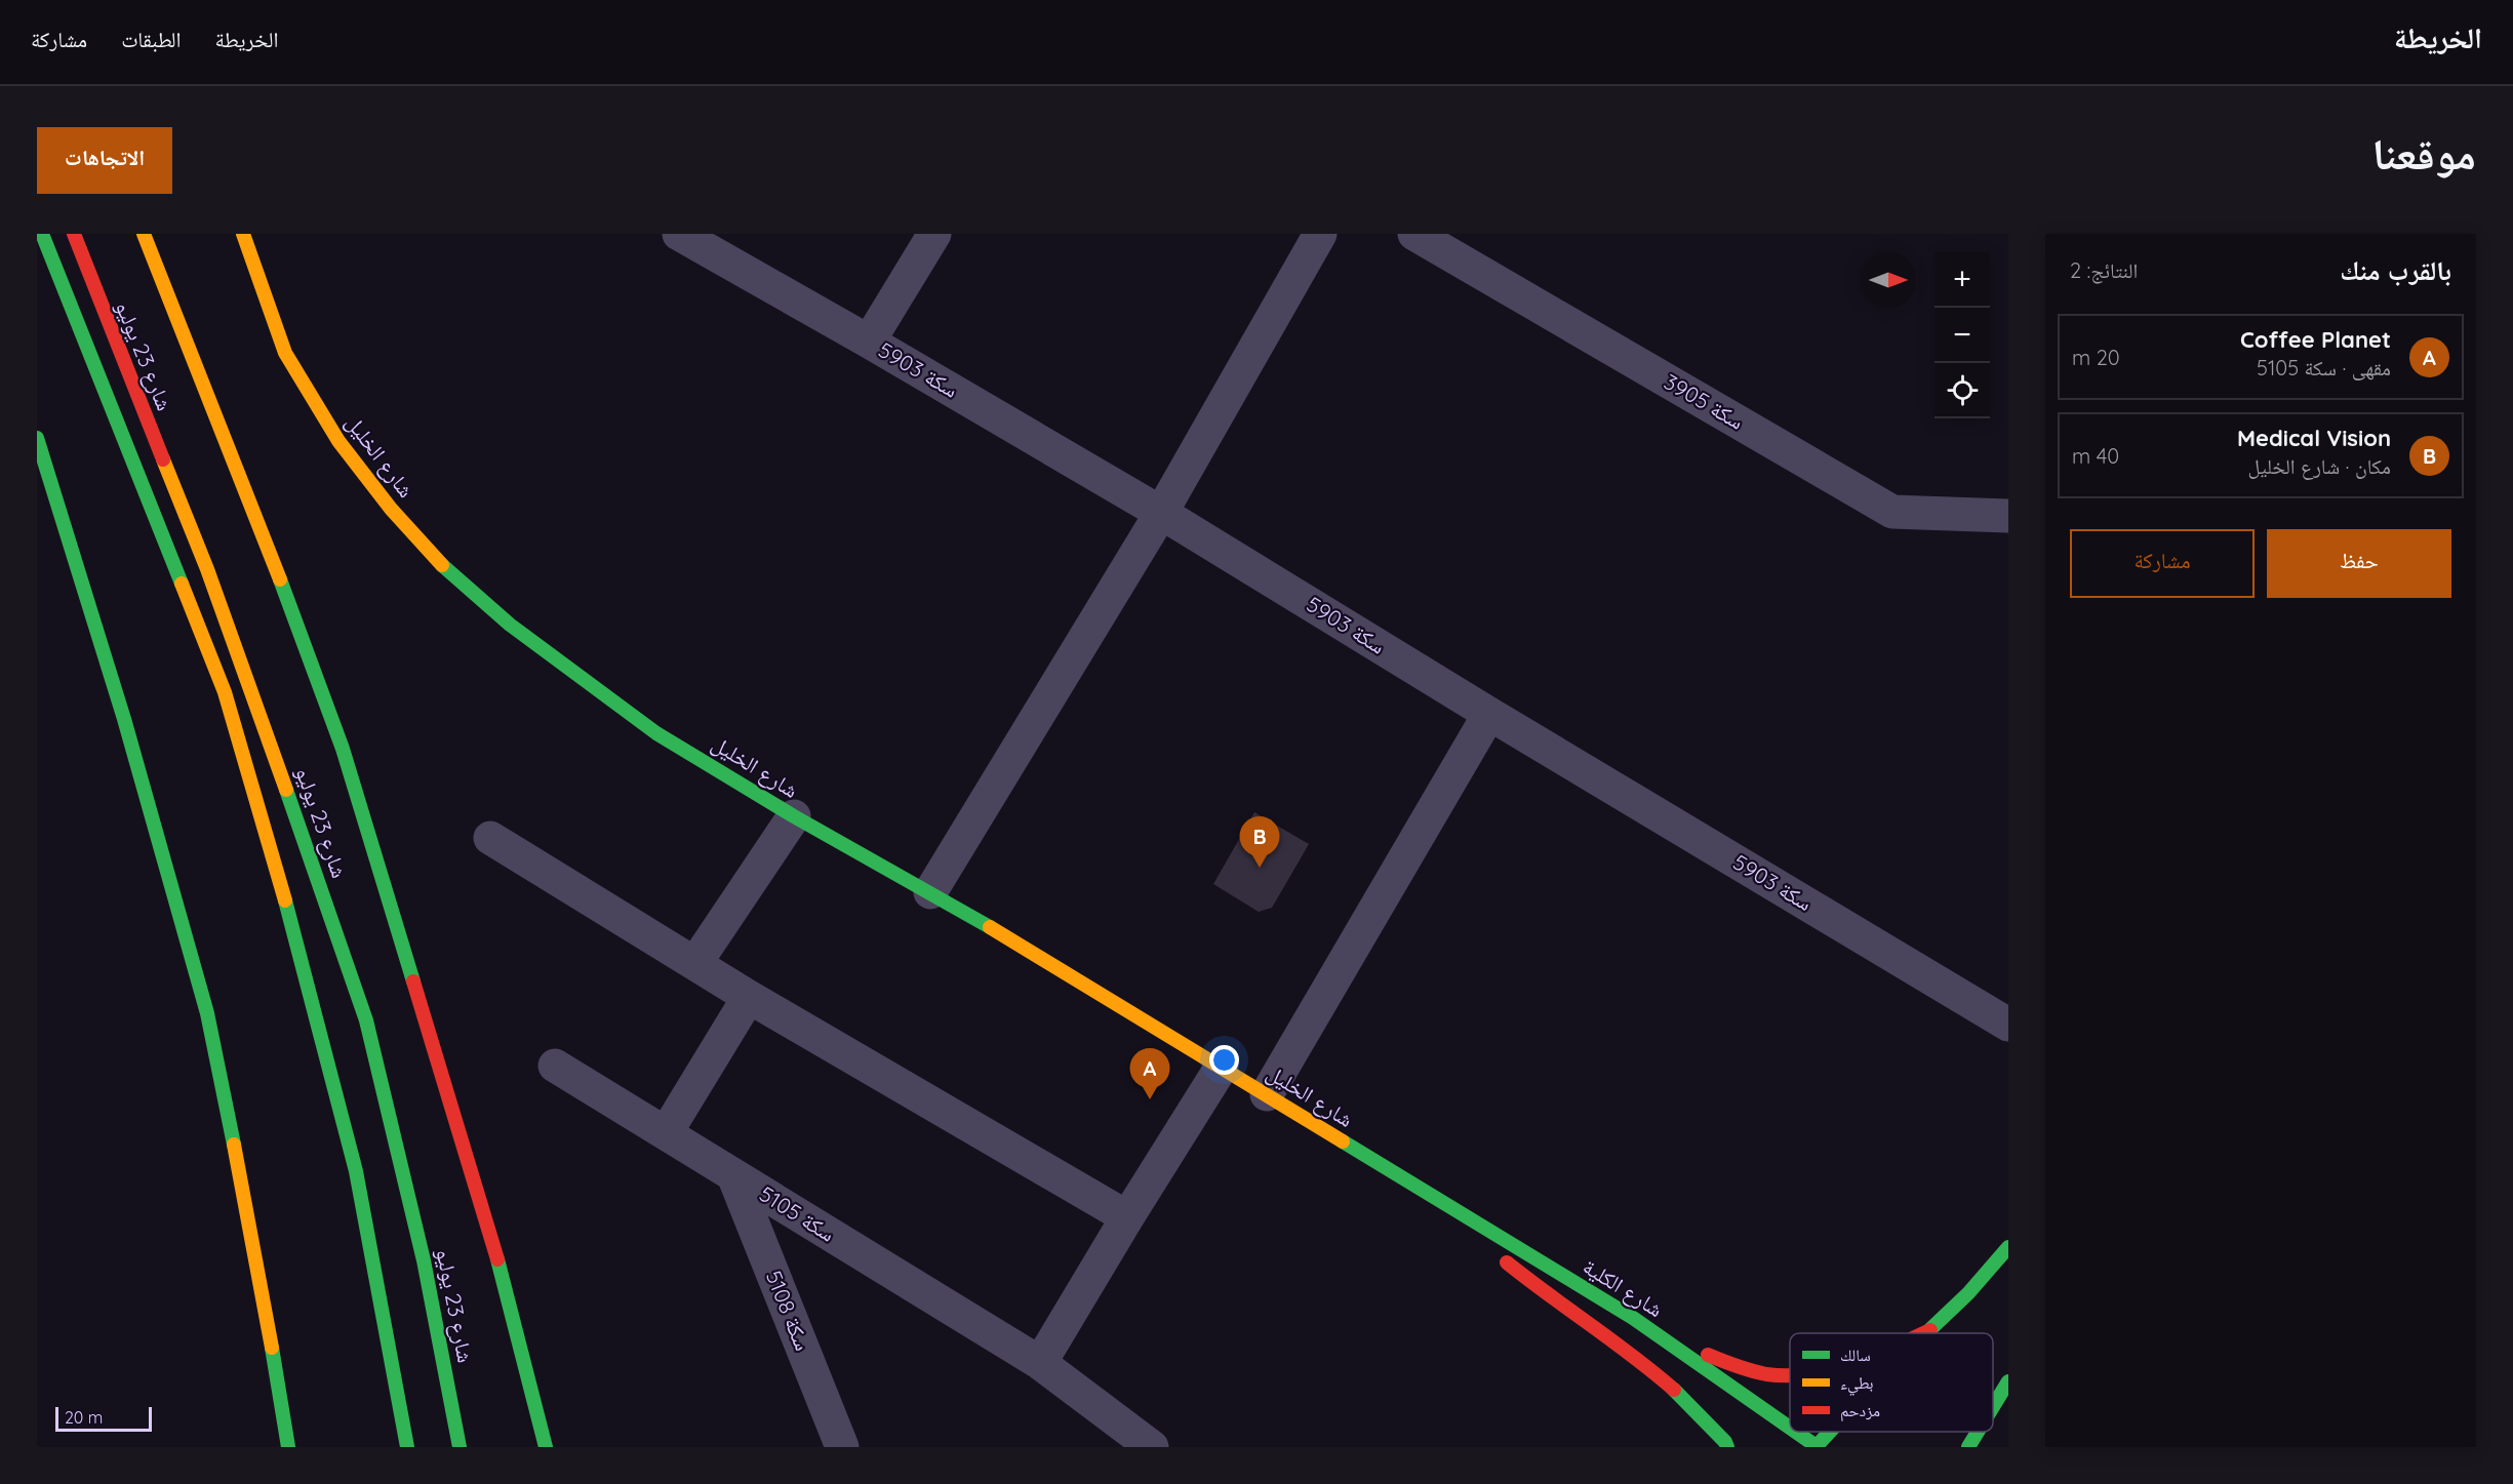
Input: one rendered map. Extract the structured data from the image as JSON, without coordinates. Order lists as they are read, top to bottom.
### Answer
{
  "streets": {
    "main road": ["شارع 23 يوليو", "شارع الخليل", "شارع الكلية"],
    "street": [
      "سكة 5903",
      "سكة 3905",
      "سكة 5105",
      "سكة 5108"
    ]
  },
  "crossings": [
    ["شارع الخليل", "شارع الكلية"],
    ["سكة 5105", "سكة 5108"]
  ],
  "legend": ["سالك", "بطيء", "مزدحم"],
  "scale_bar": "20 m",
  "north": "right",
  "page": {
    "header": "الخريطة",
    "nav": ["الخريطة", "الطبقات", "مشاركة"],
    "title": "موقعنا",
    "buttons": [
      "الاتجاهات",
      ["حفظ", "مشاركة"]
    ],
    "heading": ["بالقرب منك", "النتائج: 2"],
    "map_buttons": ["+", "−"],
    "list": [
      {
        "mark": "A",
        "name": "Coffee Planet",
        "note": "مقهى · سكة 5105",
        "value": "20 m"
      },
      {
        "mark": "B",
        "name": "Medical Vision",
        "note": "مكان · شارع الخليل",
        "value": "40 m"
      }
    ],
    "pins": ["B", "A"],
    "scale": "20 m"
  }
}
